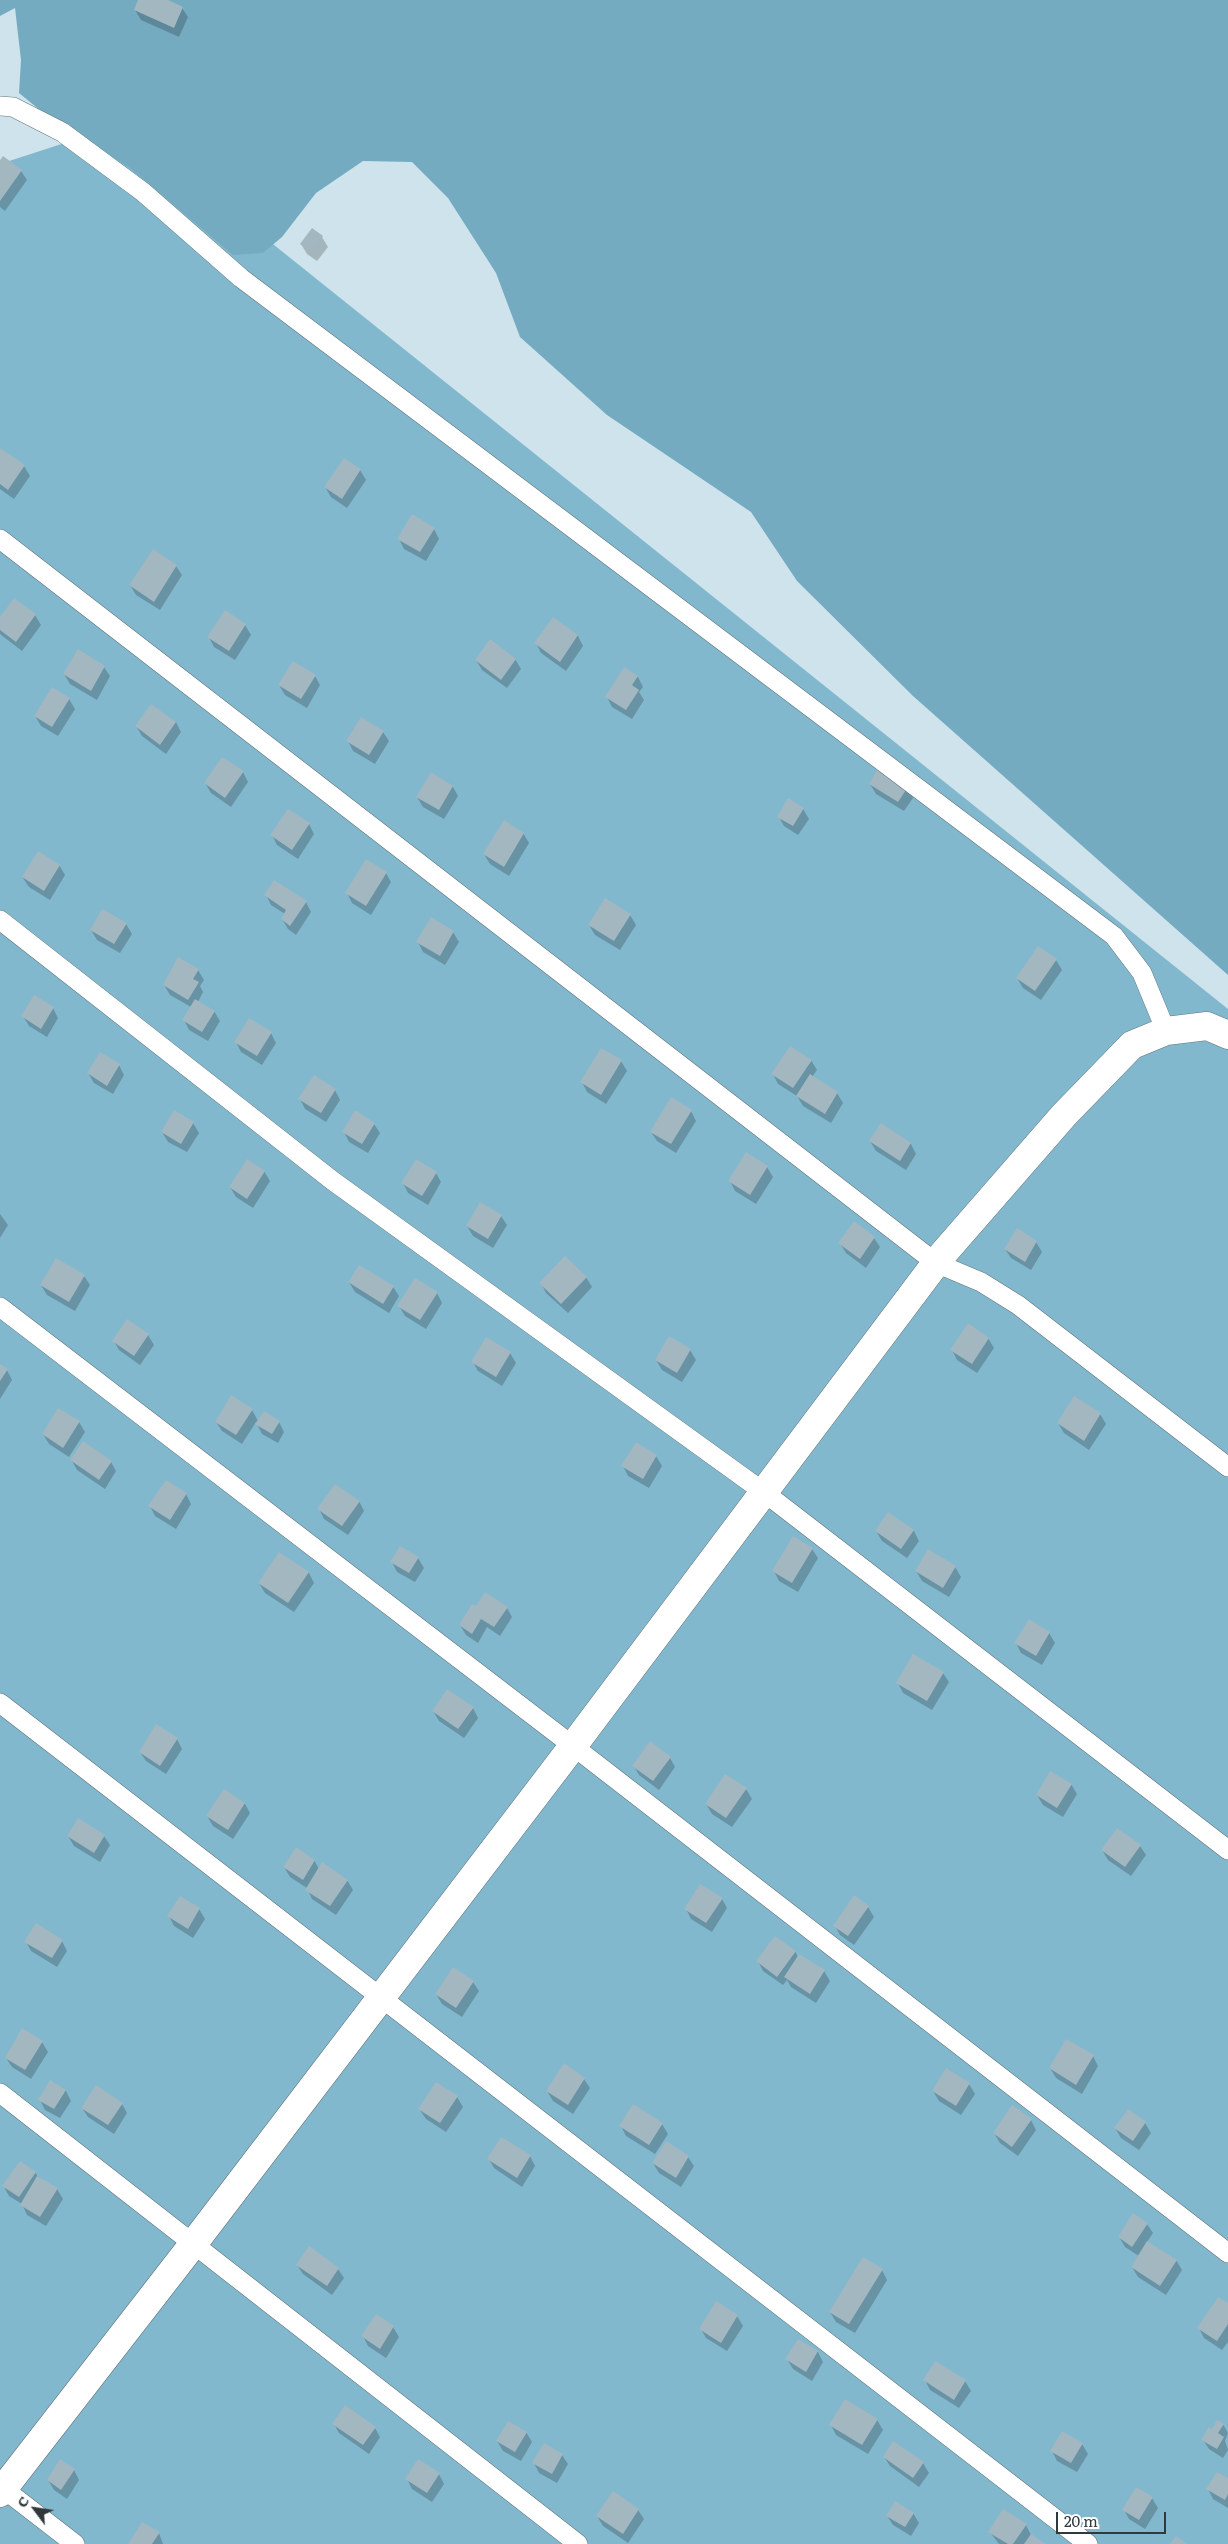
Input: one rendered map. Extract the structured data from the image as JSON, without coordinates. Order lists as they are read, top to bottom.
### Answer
{
  "scale_bar": "20 m",
  "north": "top left"
}
